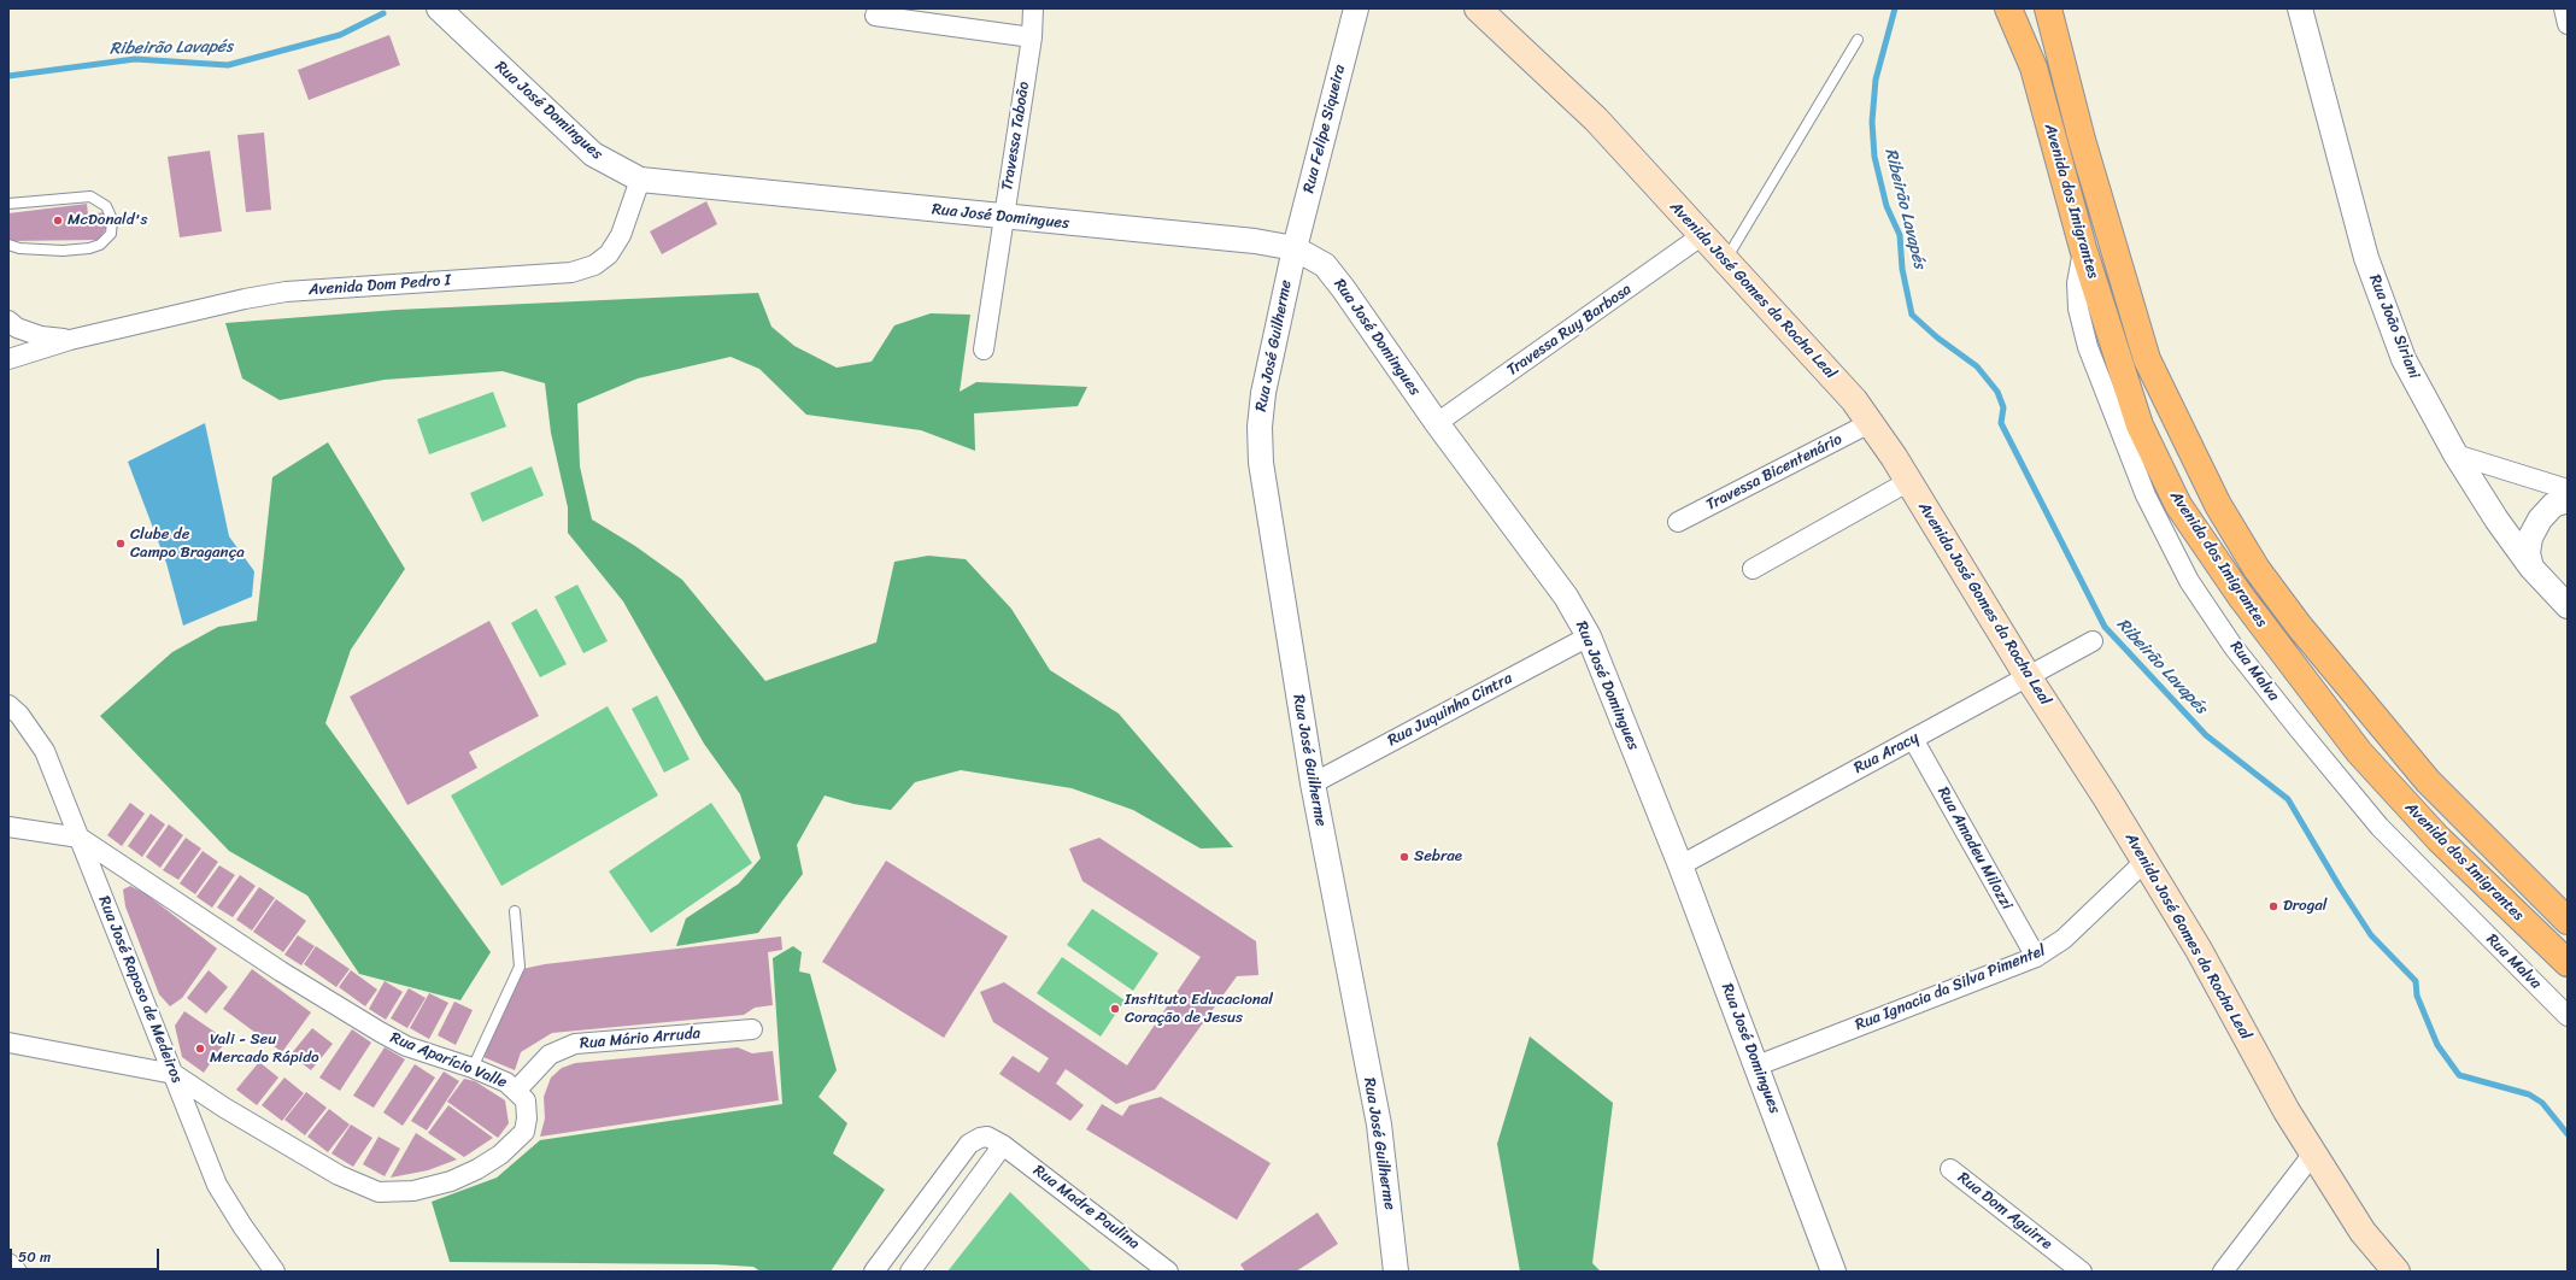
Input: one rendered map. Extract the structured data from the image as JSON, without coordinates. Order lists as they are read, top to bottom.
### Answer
{
  "streets": {
    "main road": ["Avenida dos Imigrantes", "Avenida José Gomes da Rocha Leal"],
    "street": [
      "Rua José Domingues",
      "Rua Felipe Siqueira",
      "Travessa Taboão",
      "Avenida Dom Pedro I",
      "Rua João Siriani",
      "Travessa Ruy Barbosa",
      "Rua José Guilherme",
      "Travessa Bicentenário",
      "Rua Malva",
      "Rua Juquinha Cintra",
      "Rua Aracy",
      "Rua Amadeu Milozzi",
      "Rua Ignacia da Silva Pimentel",
      "Rua José Raposo de Medeiros",
      "Rua Mário Arruda",
      "Rua Aparício Valle",
      "Rua Madre Paulina",
      "Rua Dom Aguirre"
    ]
  },
  "crossings": [
    ["Rua José Domingues", "Rua Felipe Siqueira"],
    ["Rua José Domingues", "Travessa Taboão"],
    ["Rua José Domingues", "Avenida Dom Pedro I"],
    ["Rua José Domingues", "Travessa Ruy Barbosa"],
    ["Rua José Domingues", "Rua José Guilherme"],
    ["Rua José Domingues", "Rua Juquinha Cintra"],
    ["Rua José Domingues", "Rua Aracy"],
    ["Rua José Domingues", "Rua Ignacia da Silva Pimentel"],
    ["Rua Felipe Siqueira", "Rua José Guilherme"],
    ["Avenida dos Imigrantes", "Rua Malva"],
    ["Avenida José Gomes da Rocha Leal", "Travessa Ruy Barbosa"],
    ["Avenida José Gomes da Rocha Leal", "Travessa Bicentenário"],
    ["Avenida José Gomes da Rocha Leal", "Rua Aracy"],
    ["Avenida José Gomes da Rocha Leal", "Rua Ignacia da Silva Pimentel"],
    ["Rua José Guilherme", "Rua Juquinha Cintra"],
    ["Rua Aracy", "Rua Amadeu Milozzi"],
    ["Rua Amadeu Milozzi", "Rua Ignacia da Silva Pimentel"],
    ["Rua José Raposo de Medeiros", "Rua Aparício Valle"],
    ["Rua Mário Arruda", "Rua Aparício Valle"]
  ],
  "water": ["Ribeirão Lavapés"],
  "places": [
    "McDonald's",
    "Clube de Campo Bragança",
    "Sebrae",
    "Drogal",
    "Instituto Educacional Coração de Jesus",
    "Vali - Seu Mercado Rápido"
  ],
  "scale_bar": "50 m"
}
